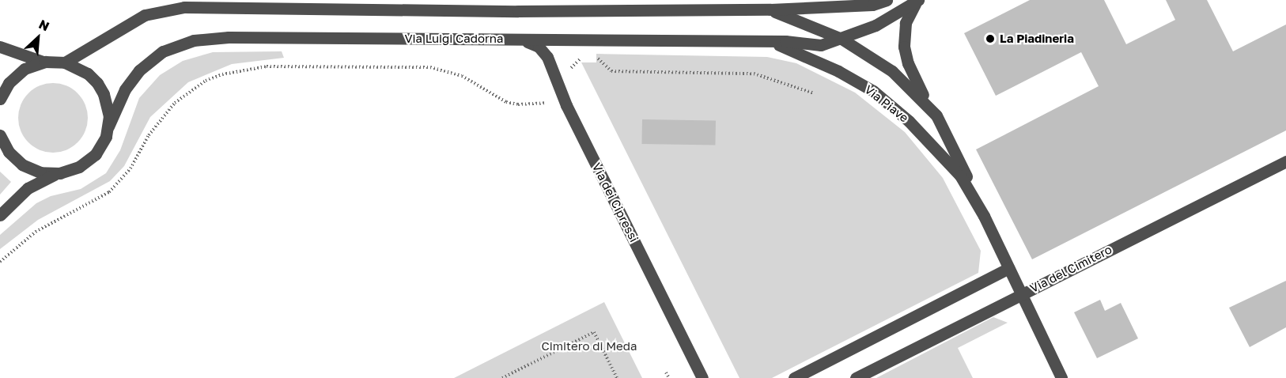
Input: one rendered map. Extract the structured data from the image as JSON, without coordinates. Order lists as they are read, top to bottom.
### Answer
{
  "streets": {
    "street": [
      "Via Luigi Cadorna",
      "Via Piave",
      "Via dei Cipressi",
      "Via del Cimitero"
    ]
  },
  "crossings": [
    ["Via Luigi Cadorna", "Via Piave"],
    ["Via Luigi Cadorna", "Via dei Cipressi"],
    ["Via Piave", "Via del Cimitero"]
  ],
  "parks": ["Cimitero di Meda"],
  "places": ["La Piadineria"],
  "north": "top right"
}
